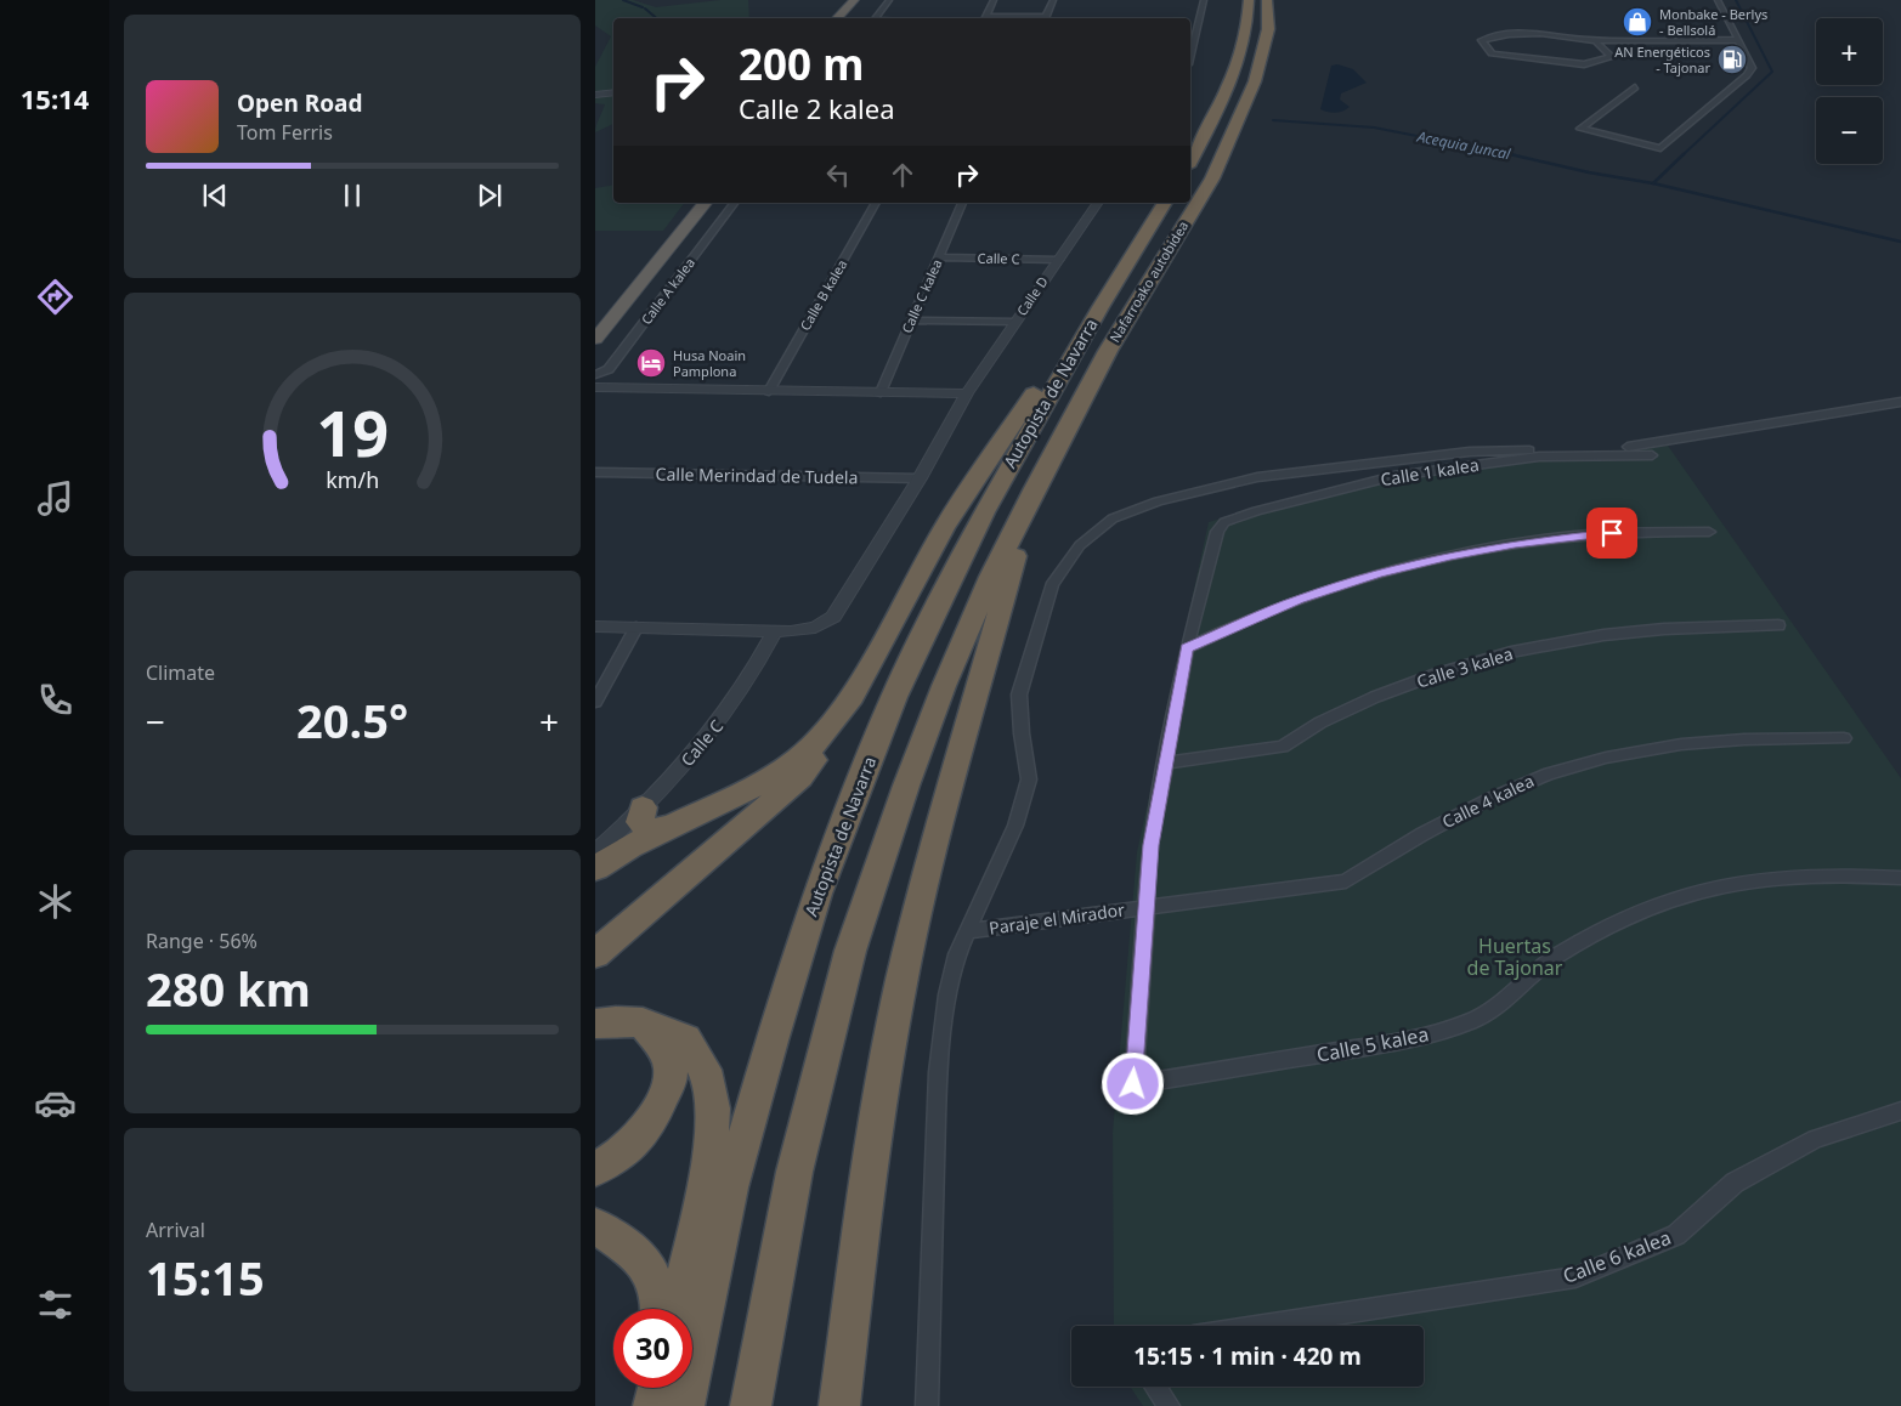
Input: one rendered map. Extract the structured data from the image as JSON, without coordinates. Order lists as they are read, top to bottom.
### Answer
{
  "streets": {
    "highway": ["Nafarroako autobidea", "Autopista de Navarra"],
    "street": [
      "Calle C",
      "Calle A kalea",
      "Calle B kalea",
      "Calle C kalea",
      "Calle D",
      "Calle 1 kalea",
      "Calle Merindad de Tudela",
      "Calle 3 kalea",
      "Calle 4 kalea",
      "Paraje el Mirador",
      "Calle 5 kalea",
      "Calle 6 kalea"
    ]
  },
  "crossings": [
    ["Calle C", "Calle C kalea"],
    ["Calle C", "Calle D"],
    ["Nafarroako autobidea", "Autopista de Navarra"],
    ["Calle D", "Calle Merindad de Tudela"],
    ["Calle 1 kalea", "Paraje el Mirador"],
    ["Calle 3 kalea", "Paraje el Mirador"],
    ["Calle 4 kalea", "Paraje el Mirador"],
    ["Paraje el Mirador", "Calle 5 kalea"]
  ],
  "water": ["Acequia Juncal"],
  "parks": ["Huertas de Tajonar"],
  "places": {
    "shop": ["Monbake - Berlys - Bellsolá"],
    "fuel station": ["AN Energéticos - Tajonar"],
    "hotel": ["Husa Noain Pamplona"]
  },
  "page": {
    "tabs": "15:14",
    "map_buttons": ["+", "−"],
    "turn": ["200 m", "Calle 2 kalea"],
    "song": ["Open Road", "Tom Ferris"],
    "tile": [
      "Climate",
      ["Range · 56%", "280 km"],
      ["Arrival", "15:15"]
    ],
    "heat": ["−", "20.5°", "+"],
    "limit": "30",
    "trip": "15:15 · 1 min · 420 m",
    "gauge": ["19", "km/h"]
  }
}
